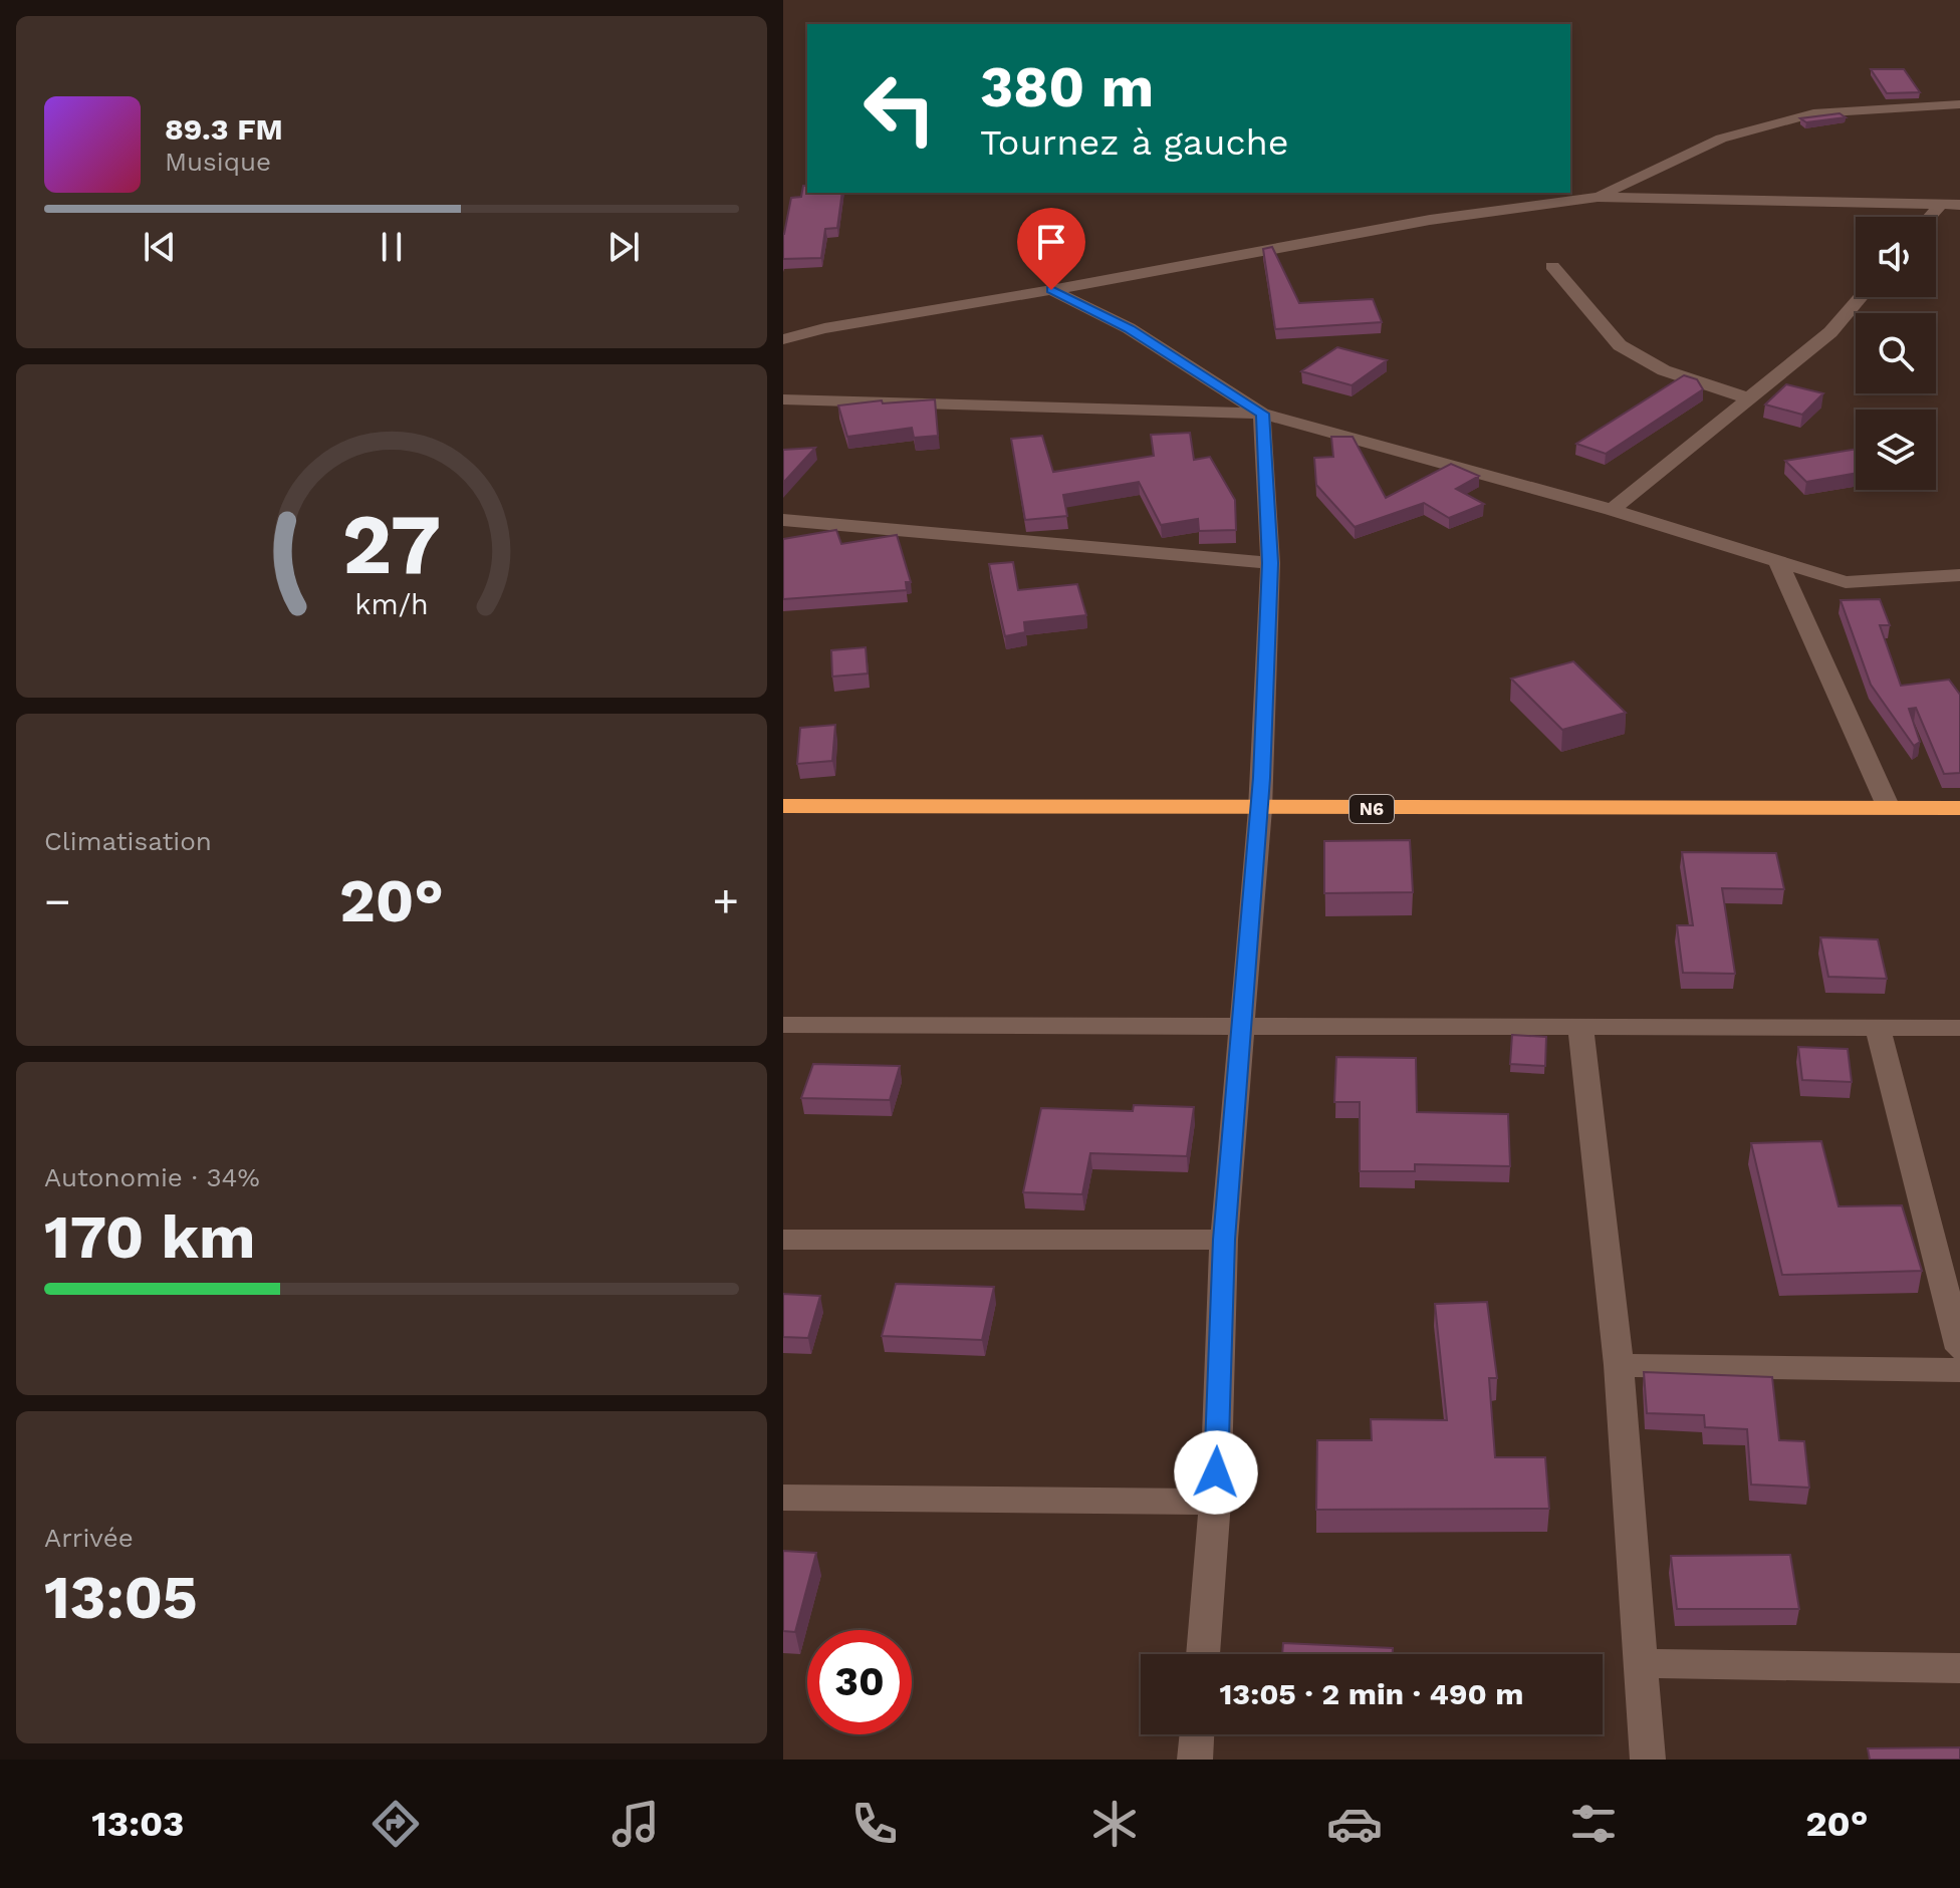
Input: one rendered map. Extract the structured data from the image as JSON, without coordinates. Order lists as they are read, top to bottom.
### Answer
{
  "streets": {
    "highway": ["N6"]
  },
  "page": {
    "turn": ["380 m", "Tournez à gauche"],
    "song": ["89.3 FM", "Musique"],
    "tile": [
      "Climatisation",
      ["Autonomie · 34%", "170 km"],
      ["Arrivée", "13:05"]
    ],
    "heat": ["−", "20°", "+"],
    "limit": "30",
    "trip": "13:05 · 2 min · 490 m",
    "tabs": ["13:03", "20°"],
    "gauge": ["27", "km/h"]
  }
}
